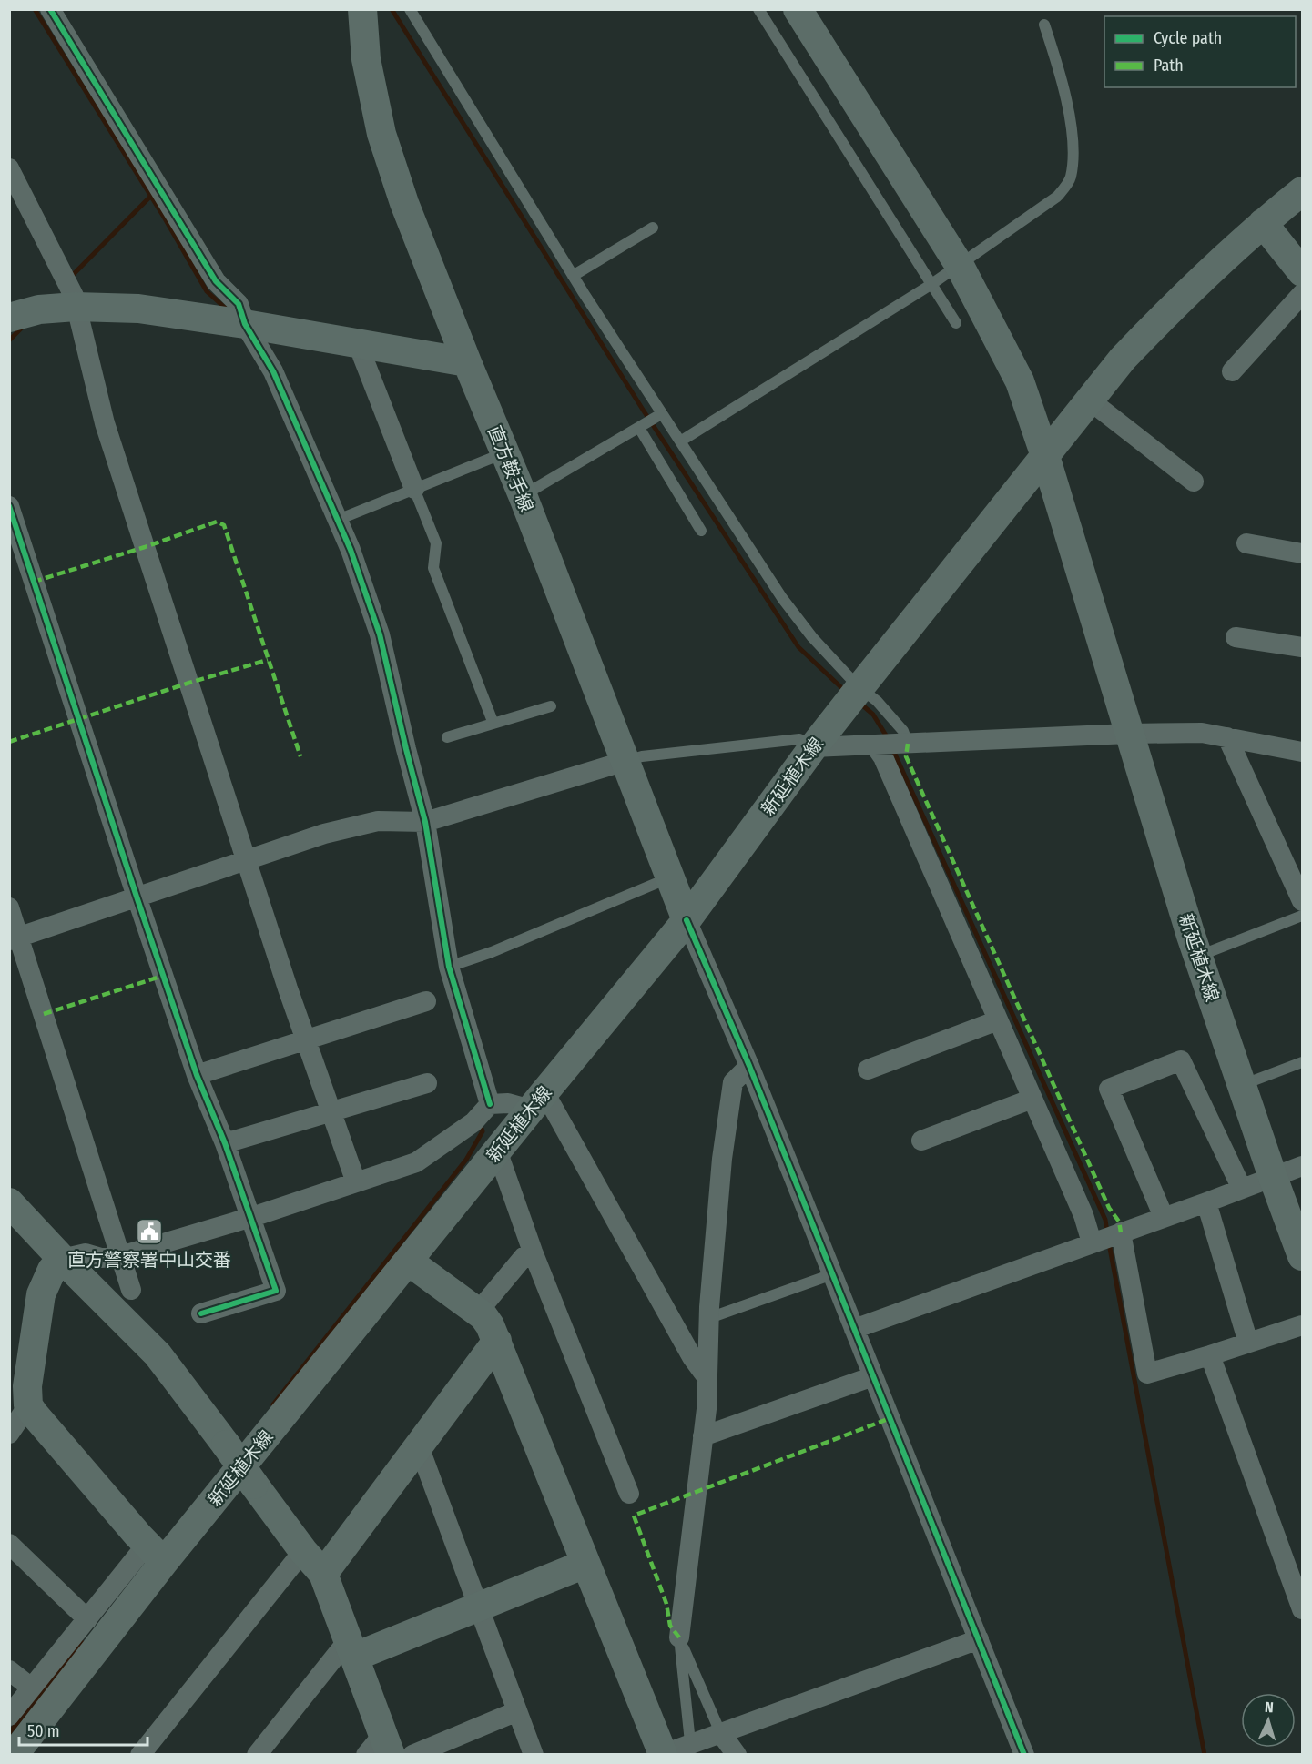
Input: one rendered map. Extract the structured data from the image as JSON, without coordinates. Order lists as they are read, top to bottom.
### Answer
{
  "streets": {
    "street": ["直方鞍手線", "新延植木線"]
  },
  "crossings": [
    ["直方鞍手線", "新延植木線"]
  ],
  "places": {
    "public building": ["直方警察署中山交番"]
  },
  "legend": ["Cycle path", "Path"],
  "scale_bar": "50 m",
  "north": "top"
}
